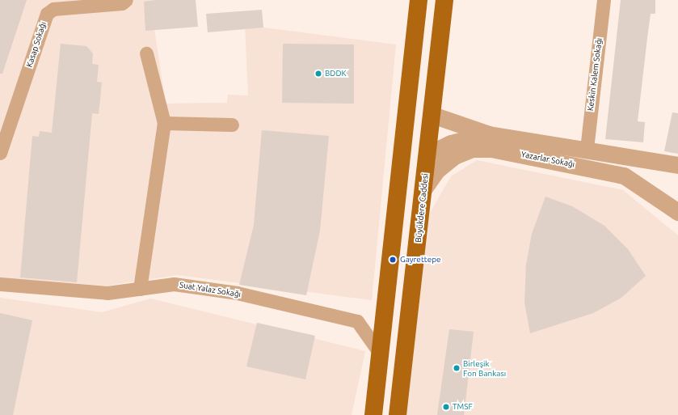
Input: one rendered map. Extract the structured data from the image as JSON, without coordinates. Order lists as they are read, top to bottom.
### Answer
{
  "streets": {
    "main road": ["Büyükdere Caddesi"],
    "street": [
      "Kasap Sokağı",
      "Keskin Kalem Sokağı",
      "Yazarlar Sokağı",
      "Suat Yalaz Sokağı"
    ]
  },
  "crossings": [
    ["Keskin Kalem Sokağı", "Yazarlar Sokağı"],
    ["Yazarlar Sokağı", "Büyükdere Caddesi"]
  ],
  "places": [
    "BDDK",
    "Gayrettepe",
    "Birleşik Fon Bankası",
    "TMSF"
  ]
}
